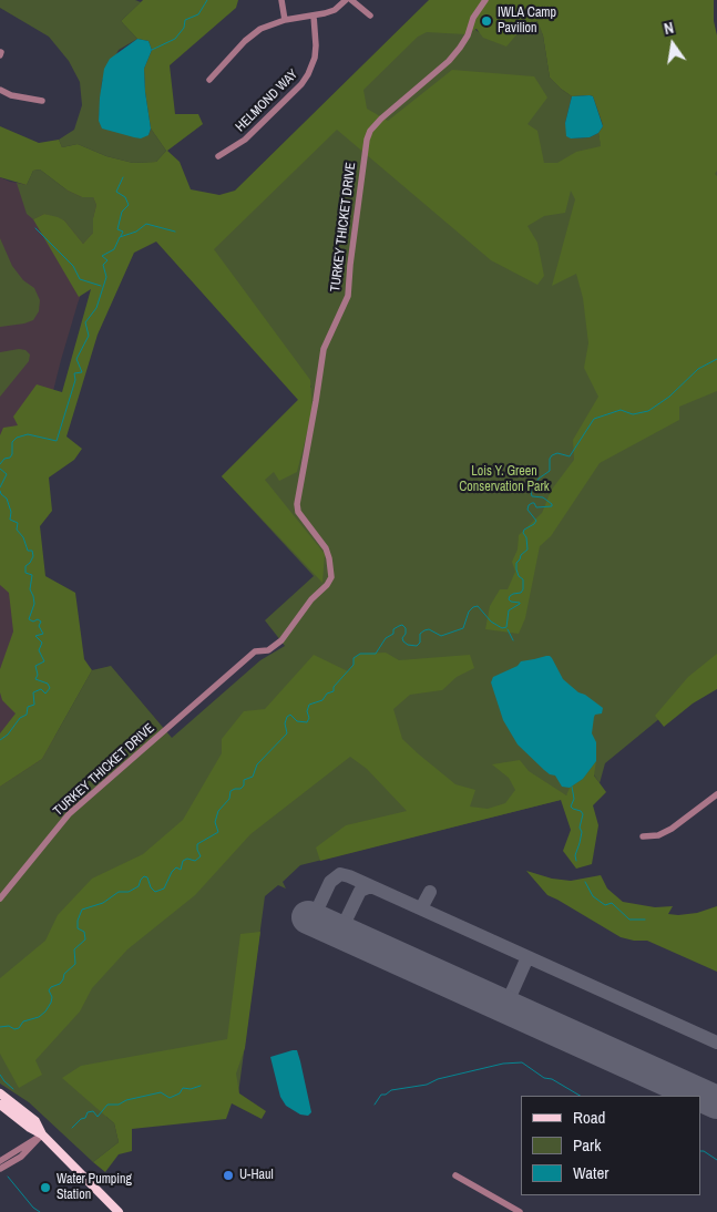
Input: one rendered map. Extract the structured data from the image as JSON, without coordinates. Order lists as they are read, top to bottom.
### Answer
{
  "streets": {
    "street": ["HELMOND WAY", "TURKEY THICKET DRIVE"]
  },
  "parks": ["Lois Y. Green Conservation Park"],
  "places": ["IWLA Camp Pavilion", "U-Haul", "Water Pumping Station"],
  "legend": ["Road", "Park", "Water"],
  "north": "top"
}
